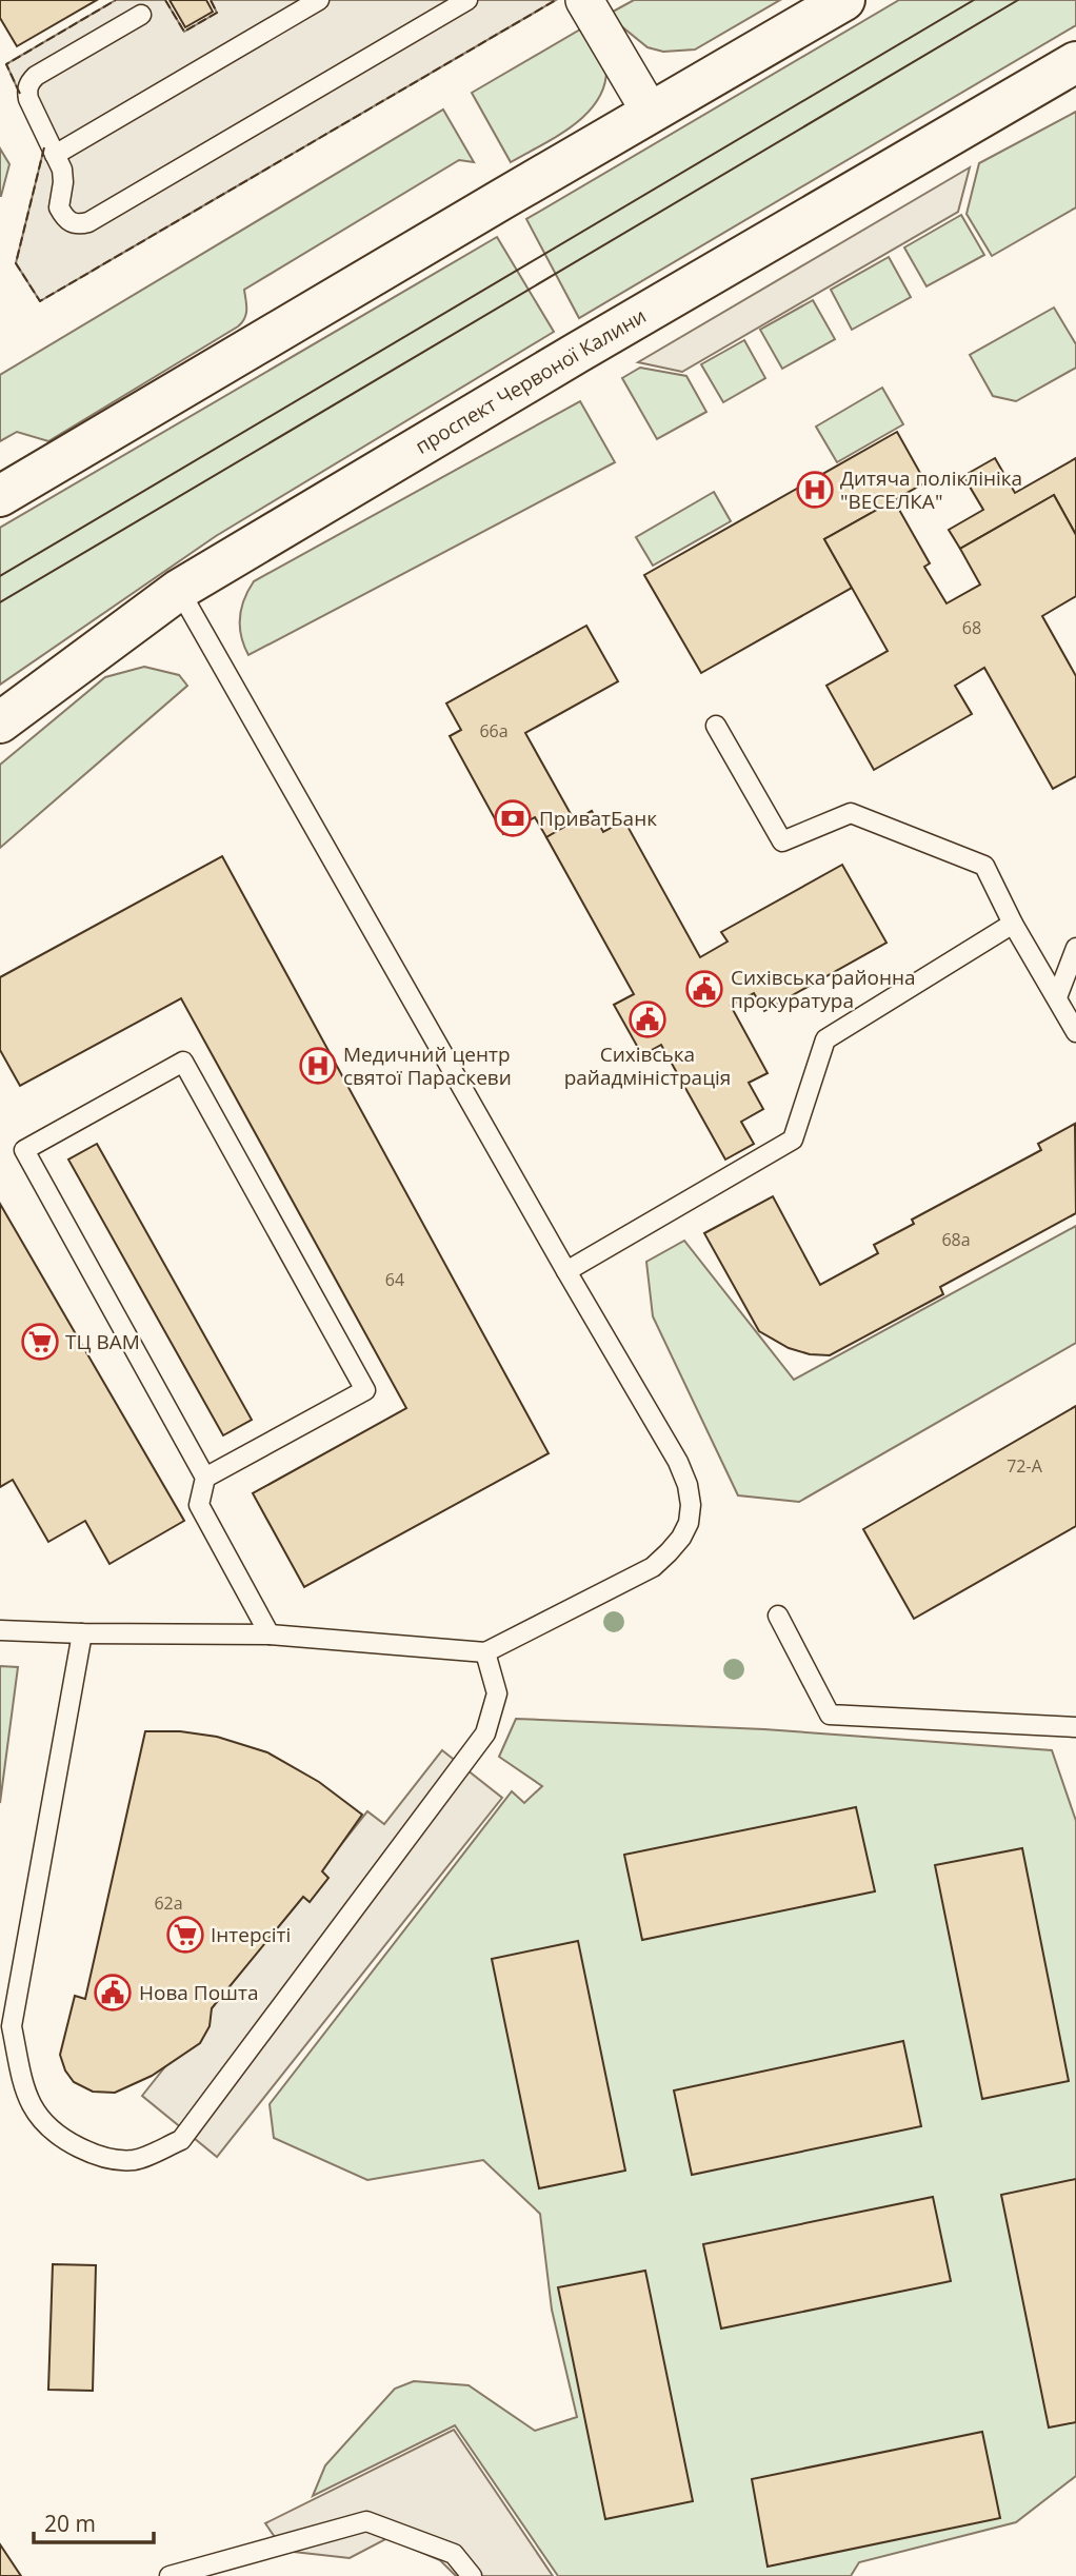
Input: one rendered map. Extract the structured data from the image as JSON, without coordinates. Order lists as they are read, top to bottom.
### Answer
{
  "streets": {
    "main road": ["проспект Червоної Калини"]
  },
  "places": {
    "hospital": ["Дитяча поліклініка \"ВЕСЕЛКА\"", "Медичний центр святої Параскеви"],
    "bank": ["ПриватБанк"],
    "public building": ["Сихівська районна прокуратура", "Сихівська райадміністрація", "Нова Пошта"],
    "supermarket": ["ТЦ ВАМ", "Інтерсіті"]
  },
  "house_numbers": [
    "68",
    "66а",
    "68а",
    "64",
    "72-А",
    "62а"
  ],
  "scale_bar": "20 m"
}
